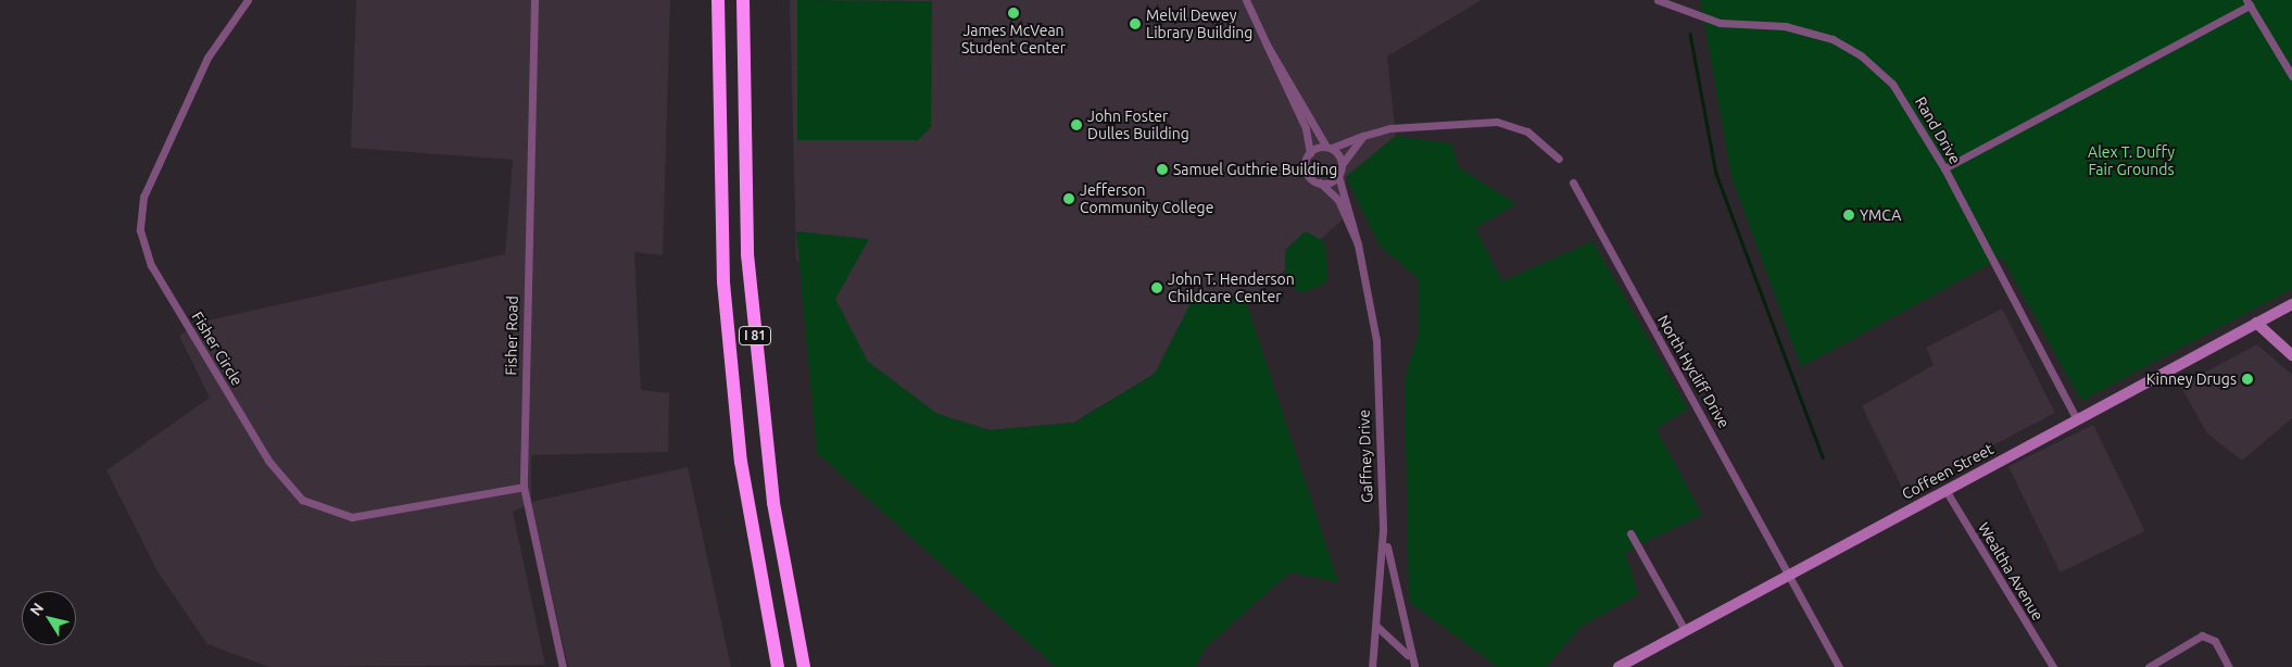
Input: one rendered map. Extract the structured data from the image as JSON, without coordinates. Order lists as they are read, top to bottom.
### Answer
{
  "streets": {
    "highway": ["I 81"],
    "main road": ["Coffeen Street"],
    "street": [
      "Rand Drive",
      "Fisher Road",
      "Fisher Circle",
      "North Hycliff Drive",
      "Gaffney Drive",
      "Wealtha Avenue"
    ]
  },
  "crossings": [
    ["Rand Drive", "Coffeen Street"],
    ["Fisher Road", "Fisher Circle"],
    ["North Hycliff Drive", "Coffeen Street"],
    ["Coffeen Street", "Wealtha Avenue"]
  ],
  "parks": ["Alex T. Duffy Fair Grounds"],
  "places": [
    "James McVean Student Center",
    "Melvil Dewey Library Building",
    "John Foster Dulles Building",
    "Samuel Guthrie Building",
    "Jefferson Community College",
    "YMCA",
    "John T. Henderson Childcare Center",
    "Kinney Drugs"
  ],
  "north": "top left"
}
